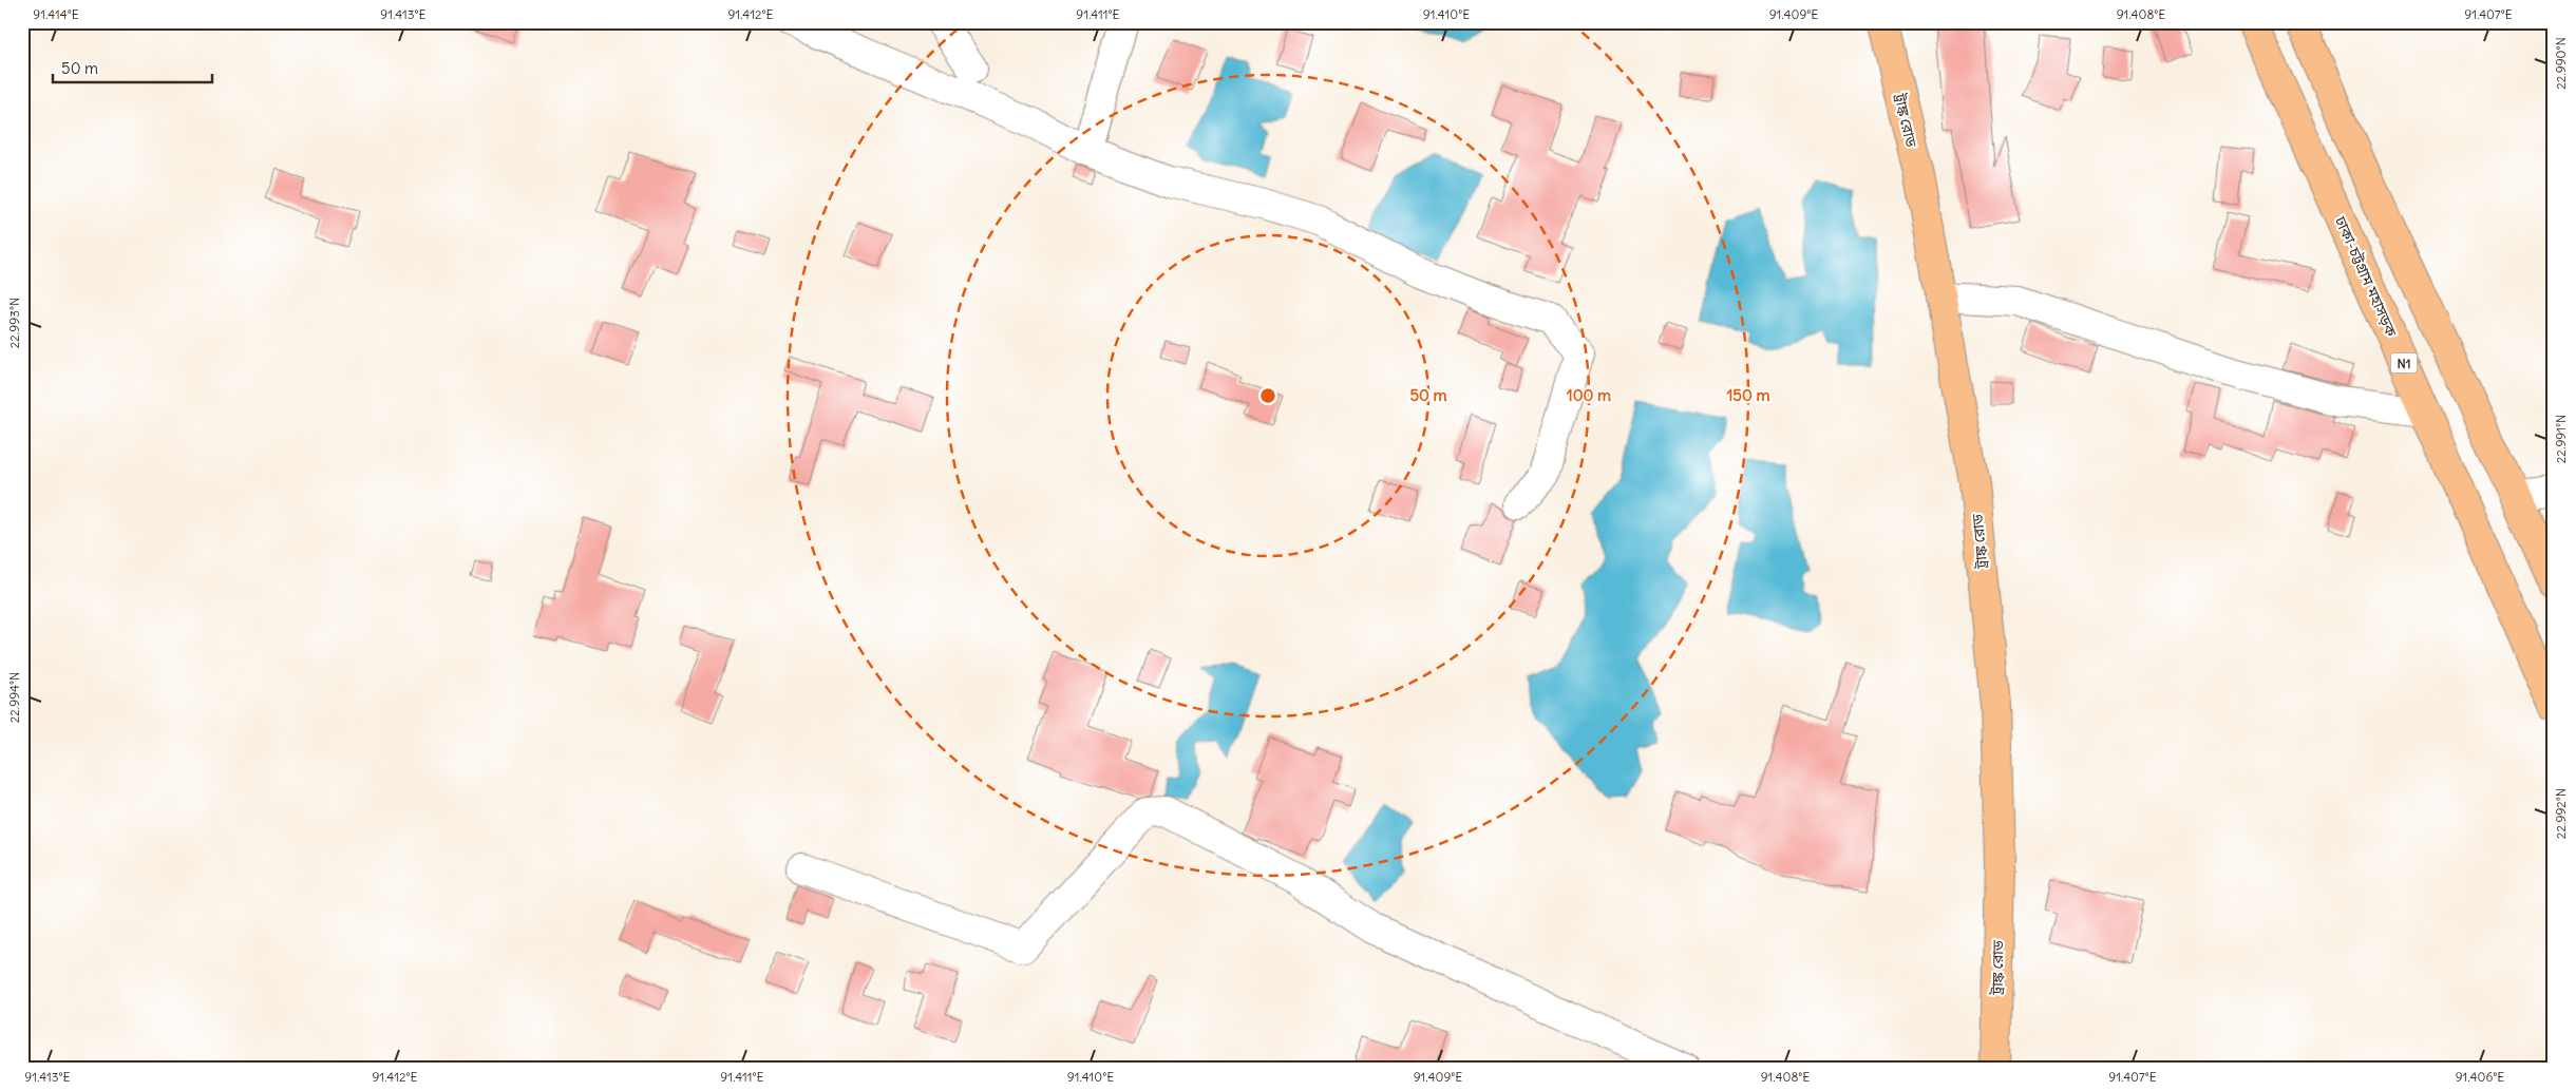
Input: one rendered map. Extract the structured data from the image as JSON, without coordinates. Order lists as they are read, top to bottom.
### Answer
{
  "streets": {
    "main road": ["ট্রাঙ্ক রোড", "ঢাকা-চট্টগ্রাম মহাসড়ক", "N1"]
  },
  "scale_bar": "50 m",
  "coordinates": [
    "91.414°E",
    "91.413°E",
    "91.412°E",
    "91.411°E",
    "91.410°E",
    "91.409°E",
    "91.408°E",
    "91.407°E",
    "22.990°N",
    "22.993°N",
    "22.991°N",
    "22.994°N",
    "22.992°N",
    "91.406°E"
  ],
  "rings": ["50 m", "100 m", "150 m"]
}
